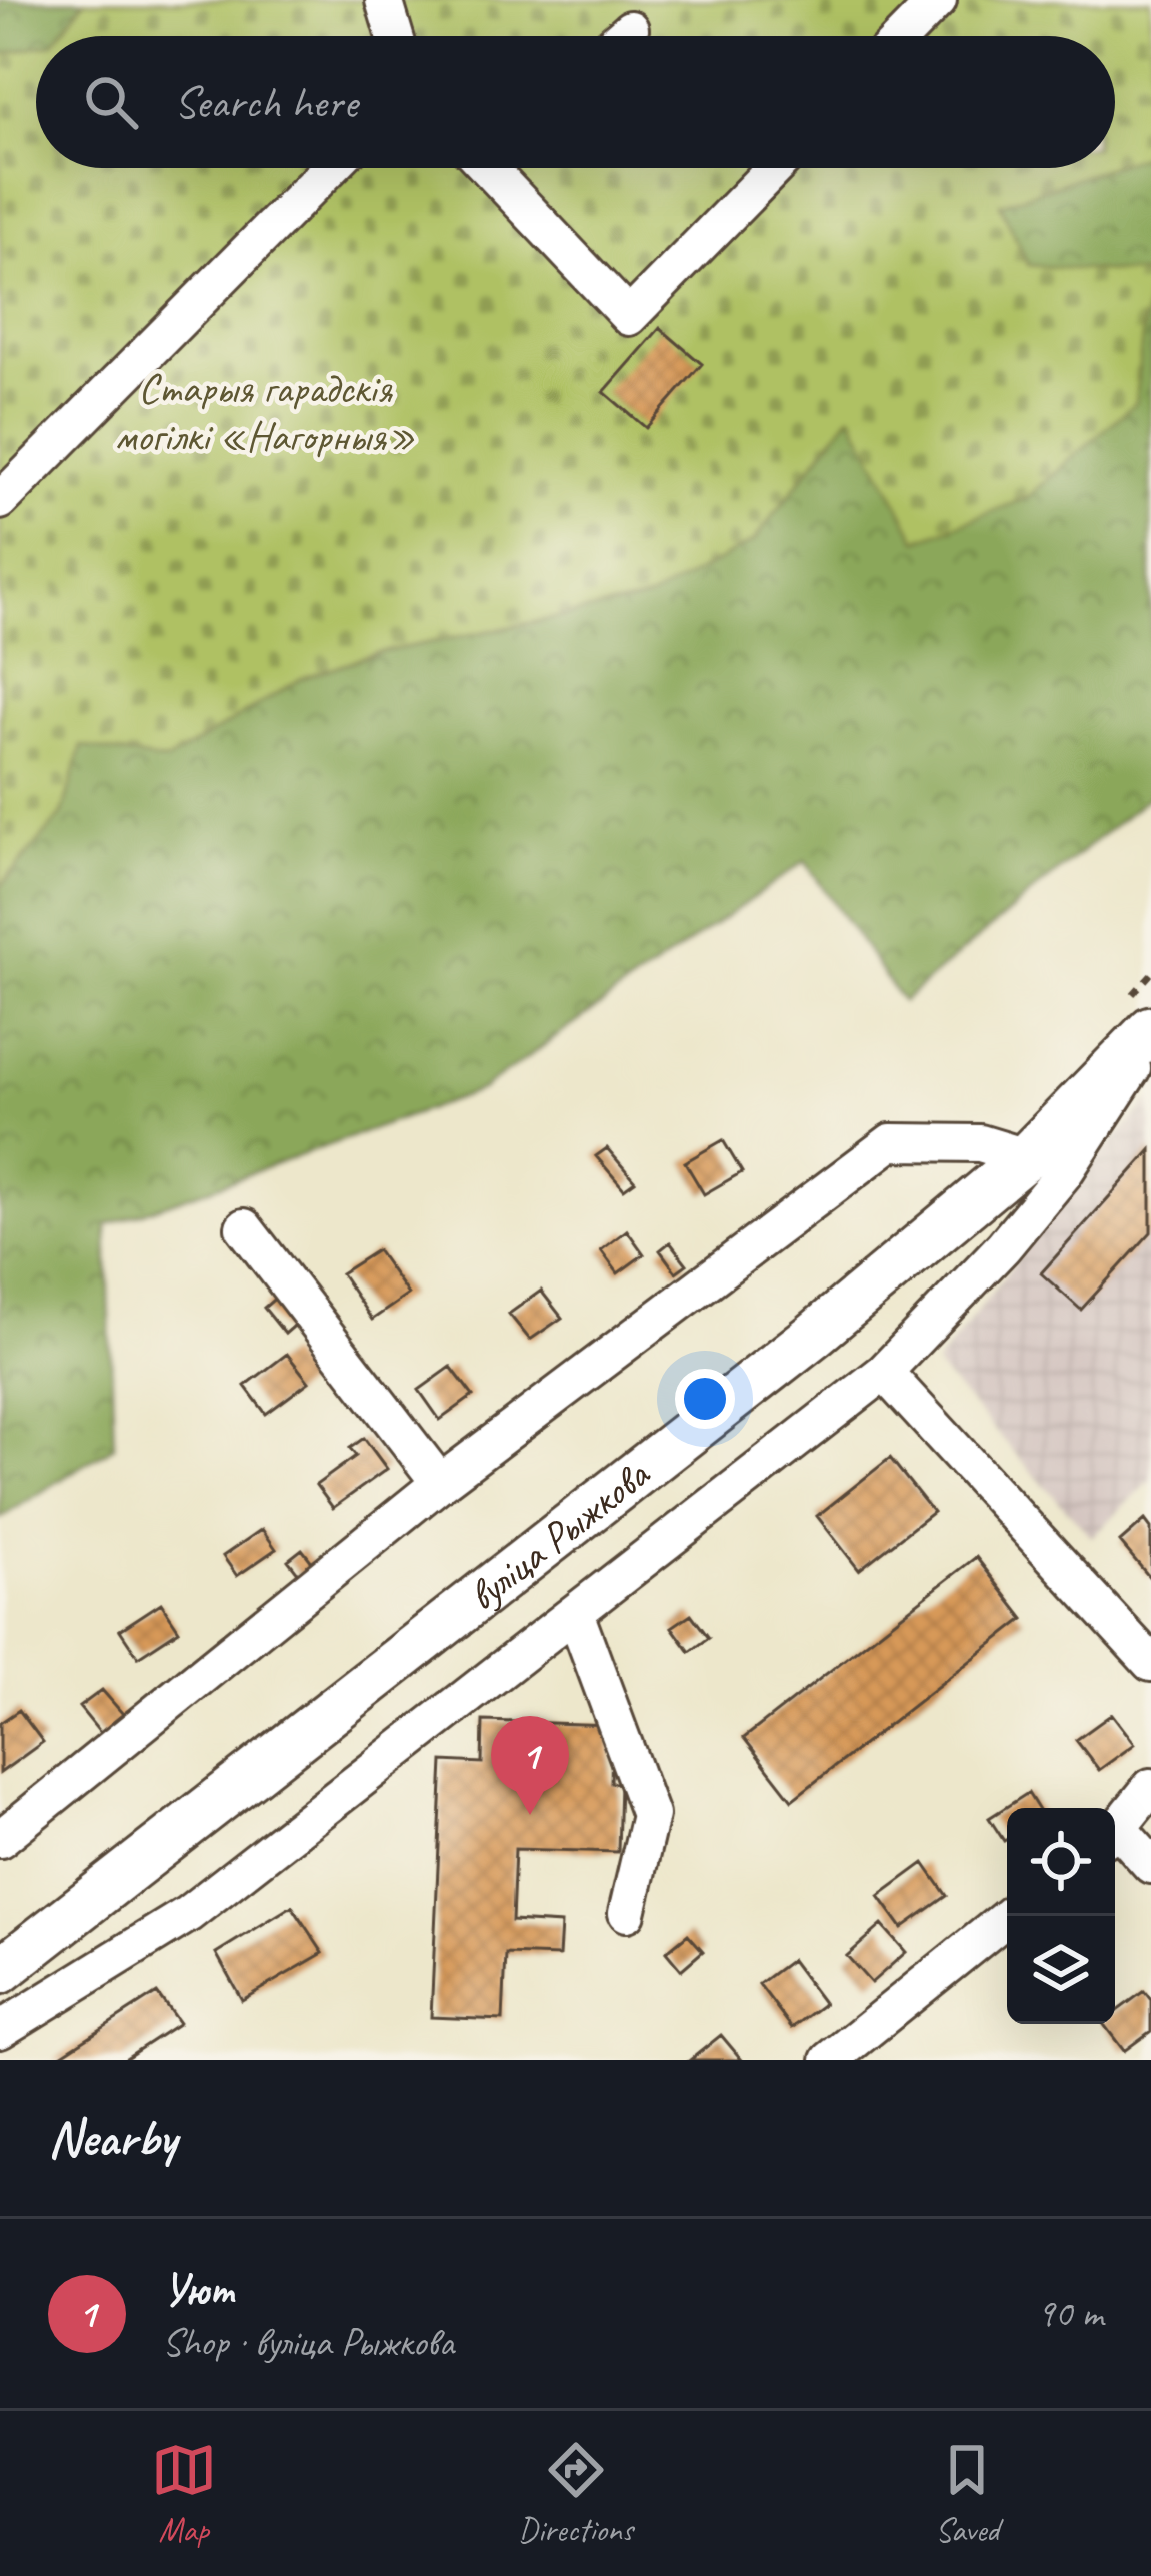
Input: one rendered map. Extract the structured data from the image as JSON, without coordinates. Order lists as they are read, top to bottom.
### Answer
{
  "streets": {
    "main road": ["вуліца Рыжкова"]
  },
  "parks": ["Старыя гарадскія могілкі «Нагорныя»"],
  "page": {
    "search": "Search here",
    "pins": "1",
    "heading": "Nearby",
    "list": [
      {
        "mark": "1",
        "name": "Уют",
        "note": "Shop · вуліца Рыжкова",
        "value": "90 m"
      }
    ],
    "nav": ["Map", "Directions", "Saved"]
  }
}
